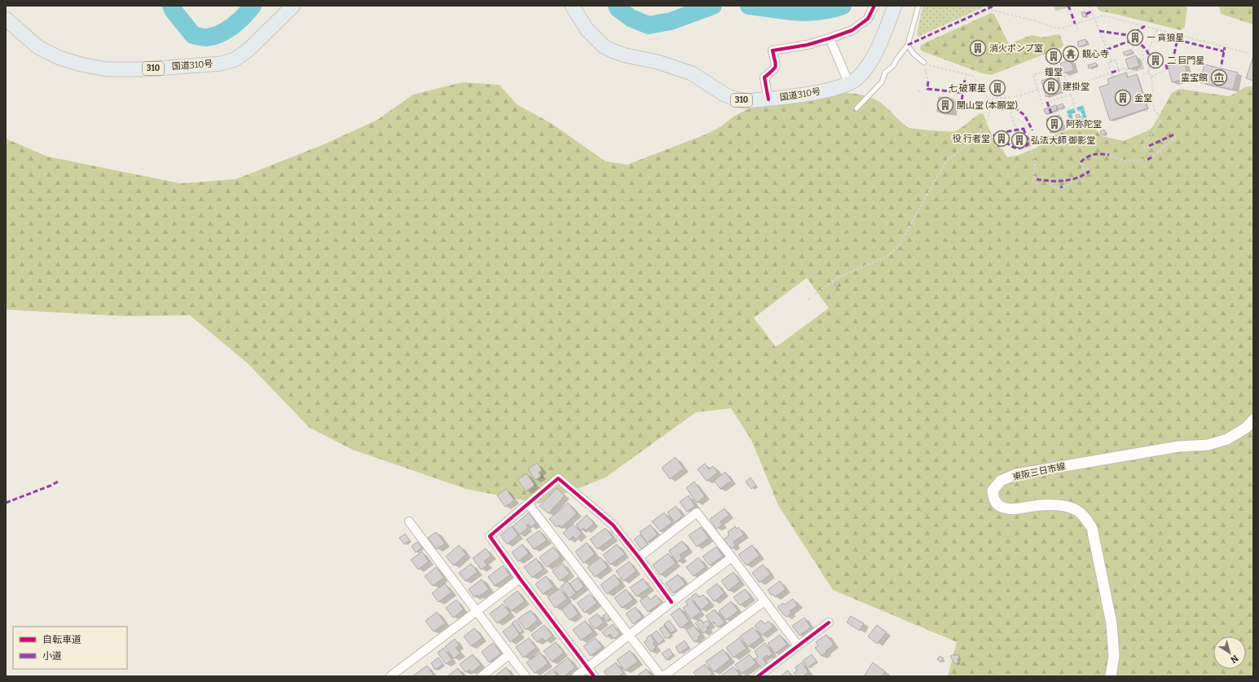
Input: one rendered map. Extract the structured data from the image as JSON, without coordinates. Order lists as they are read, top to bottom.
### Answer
{
  "streets": {
    "highway": ["国道310号", "310"],
    "main road": ["東阪三日市線"]
  },
  "places": {
    "building": [
      "一 貪狼星",
      "消火ポンプ室",
      "鐘堂",
      "二 巨門星",
      "建掛堂",
      "七 破軍星",
      "金堂",
      "開山堂 (本願堂)",
      "阿弥陀堂",
      "役 行者堂",
      "弘法大師 御影堂"
    ],
    "temple": ["観心寺"],
    "museum": ["霊宝館"]
  },
  "legend": ["自転車道", "小道"],
  "north": "bottom right"
}
